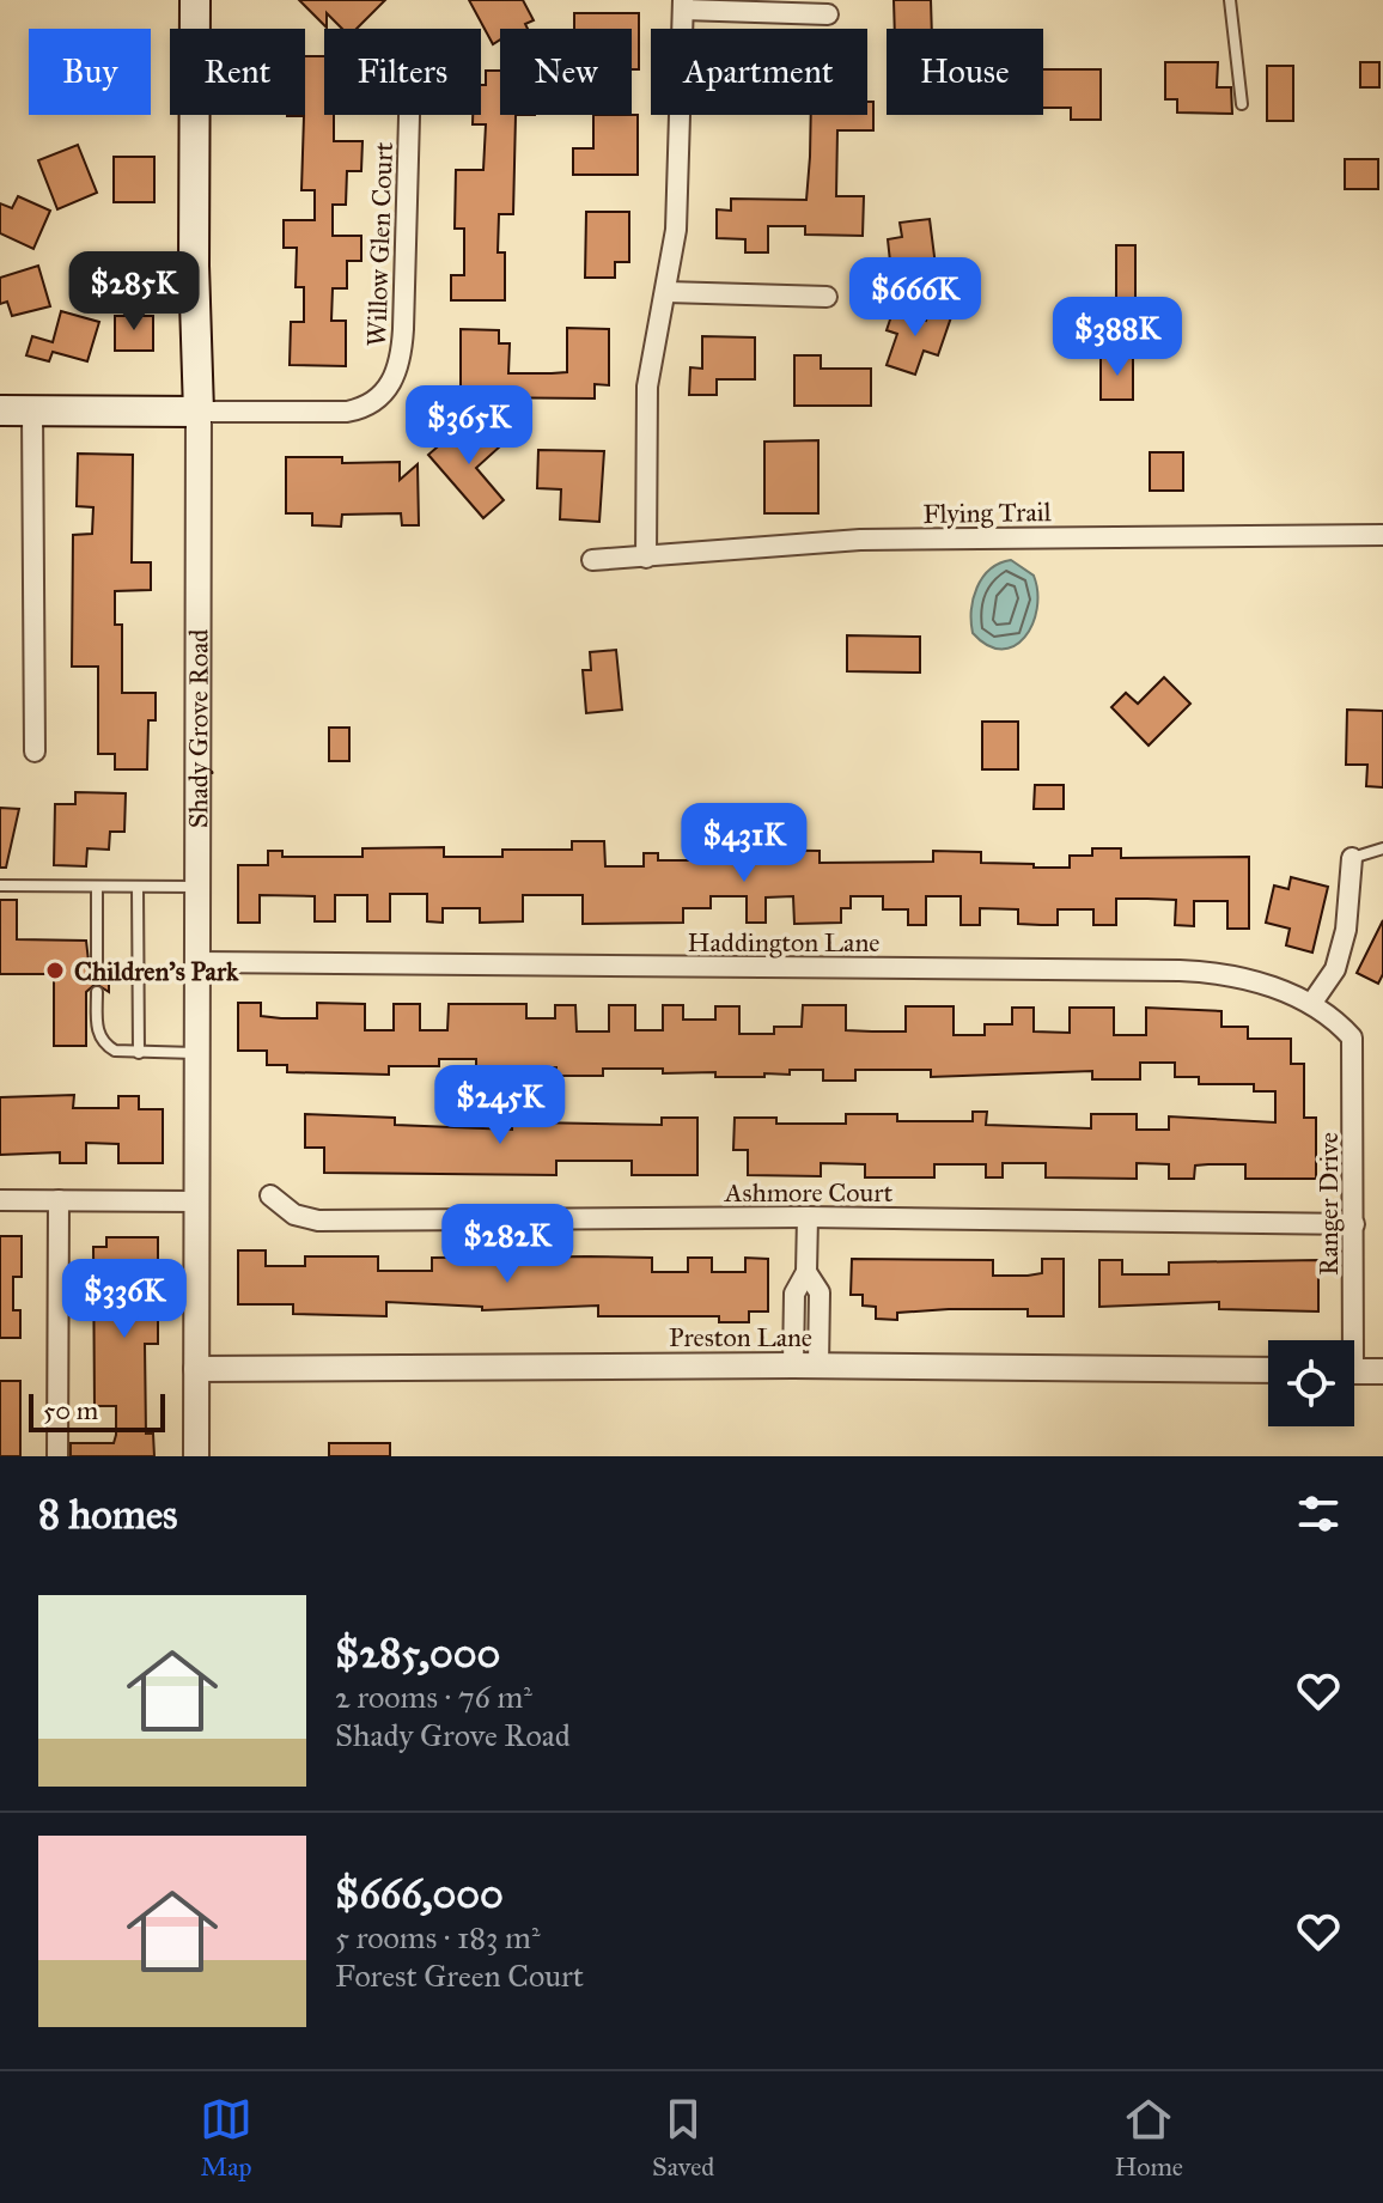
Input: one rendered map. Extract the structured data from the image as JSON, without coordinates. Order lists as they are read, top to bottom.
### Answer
{
  "streets": {
    "main road": ["Shady Grove Road"],
    "street": [
      "Willow Glen Court",
      "Flying Trail",
      "Haddington Lane",
      "Ashmore Court",
      "Ranger Drive",
      "Preston Lane"
    ]
  },
  "crossings": [
    ["Willow Glen Court", "Shady Grove Road"],
    ["Shady Grove Road", "Haddington Lane"],
    ["Shady Grove Road", "Preston Lane"],
    ["Haddington Lane", "Ranger Drive"],
    ["Ashmore Court", "Ranger Drive"]
  ],
  "places": ["Children's Park"],
  "scale_bar": "50 m",
  "page": {
    "chip": [
      "Buy",
      "Rent",
      "Filters",
      "New",
      "Apartment",
      "House"
    ],
    "price": [
      "$285K",
      "$666K",
      "$388K",
      "$365K",
      "$431K",
      "$245K",
      "$282K",
      "$336K"
    ],
    "scale": "50 m",
    "heading": "8 homes",
    "list": [
      {
        "name": "$285,000",
        "note": "2 rooms · 76 m² · Shady Grove Road"
      },
      {
        "name": "$666,000",
        "note": "5 rooms · 183 m² · Forest Green Court"
      }
    ],
    "tabs": ["Map", "Saved", "Home"]
  }
}
